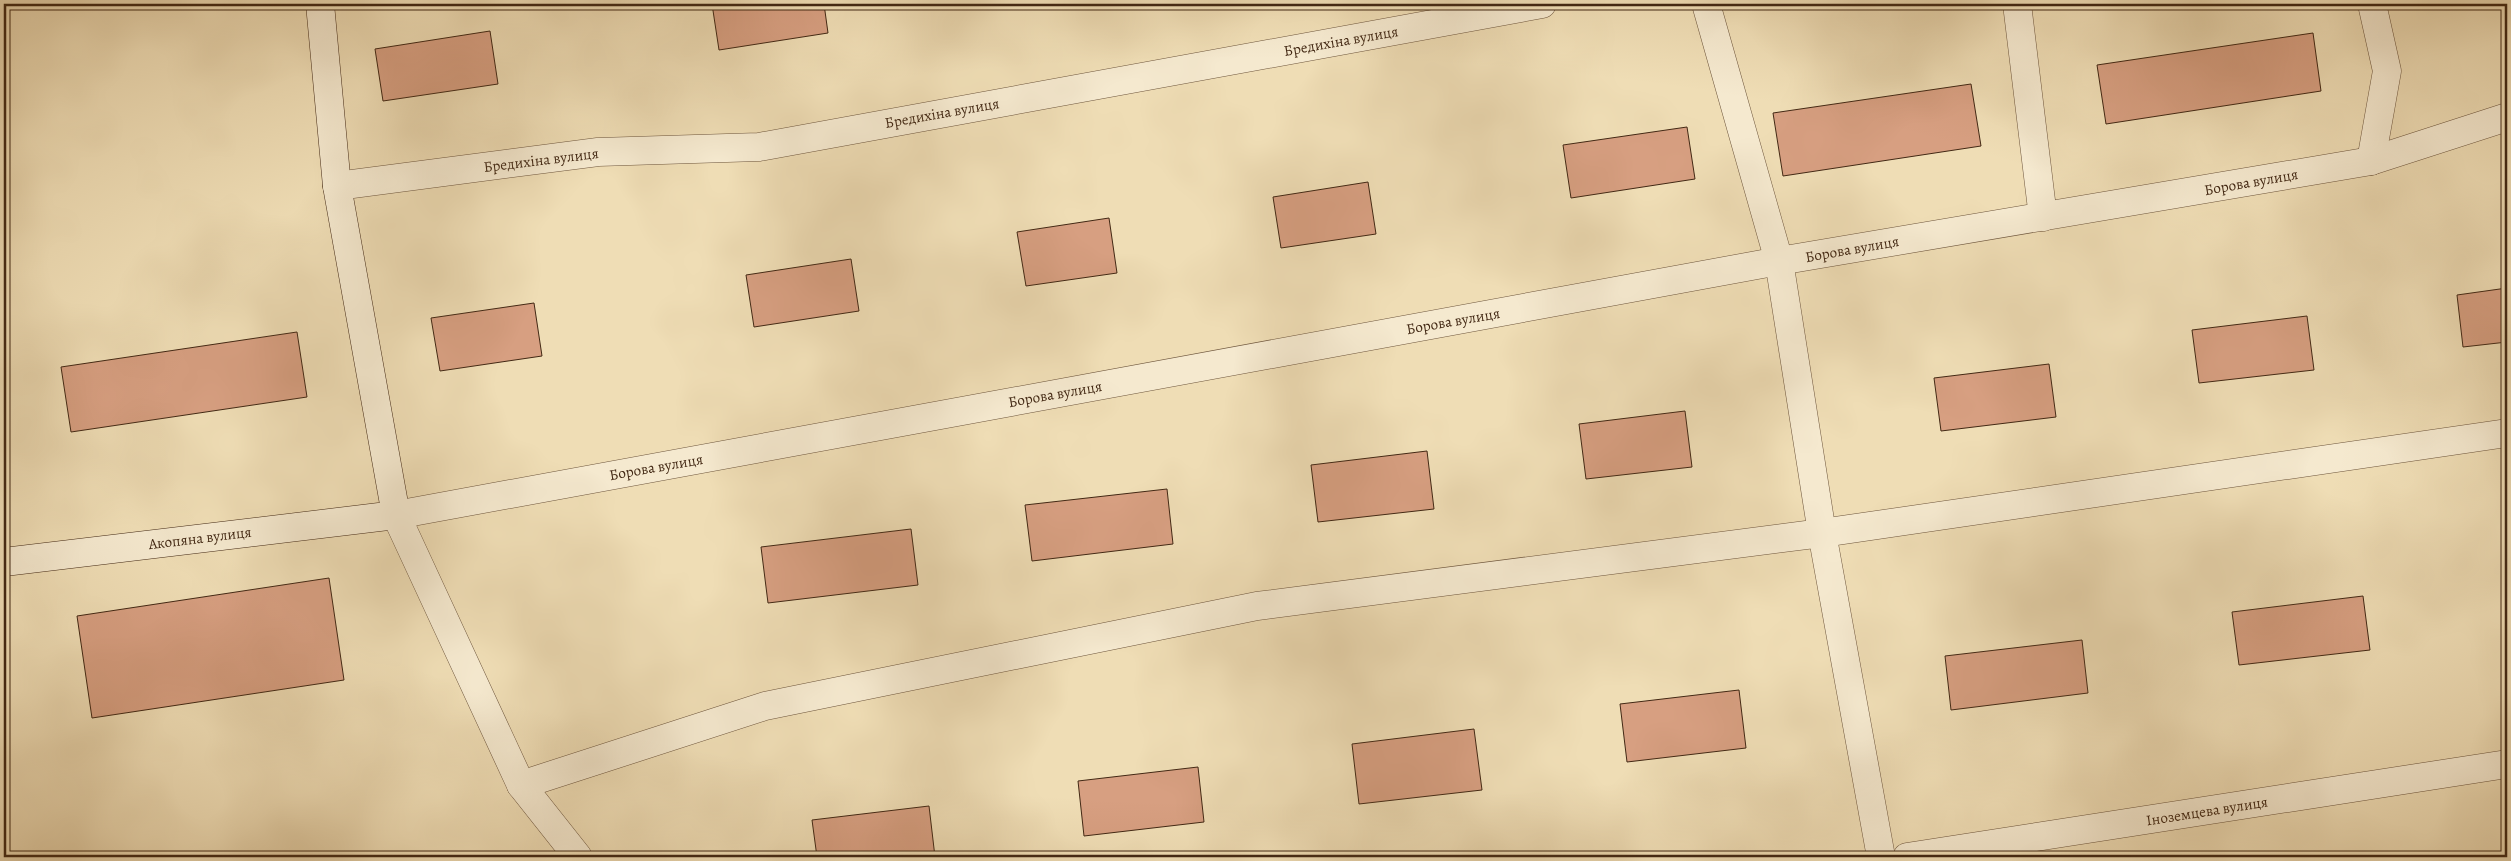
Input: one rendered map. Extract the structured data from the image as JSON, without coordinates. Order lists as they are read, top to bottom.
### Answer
{
  "streets": {
    "street": [
      "Бредихіна вулиця",
      "Борова вулиця",
      "Акопяна вулиця",
      "Іноземцева вулиця"
    ]
  },
  "crossings": [
    ["Борова вулиця", "Акопяна вулиця"]
  ]
}
